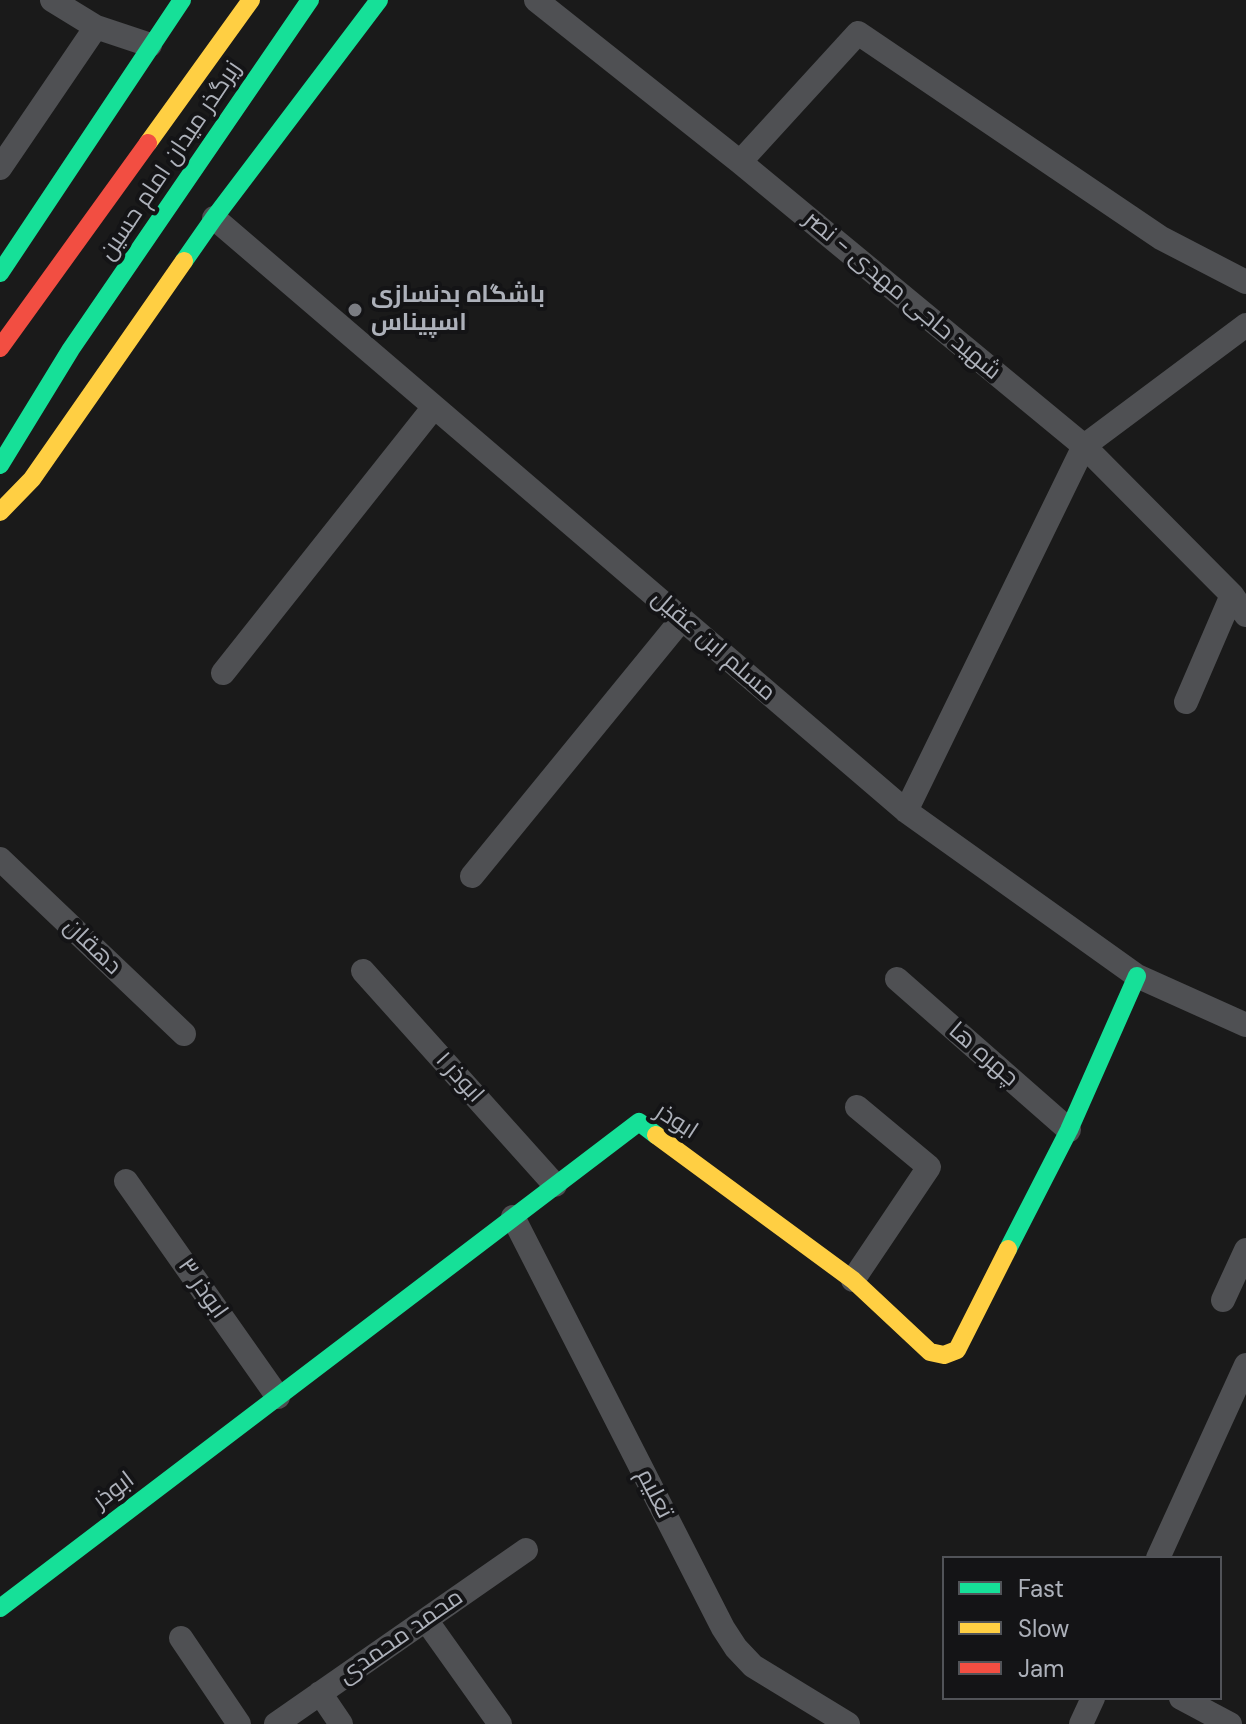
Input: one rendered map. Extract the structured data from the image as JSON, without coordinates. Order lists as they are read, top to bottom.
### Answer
{
  "streets": {
    "main road": ["زیرگذر میدان امام حسین", "ابوذر"],
    "street": [
      "شهید حاجی مهدی - نصر",
      "مسلم ابن عقیل",
      "دهقان",
      "چهره ها",
      "ابوذر ۱",
      "ابوذر ۳",
      "تعلیم",
      "محمد محمدی"
    ]
  },
  "crossings": [
    ["مسلم ابن عقیل", "ابوذر"],
    ["چهره ها", "ابوذر"],
    ["ابوذر ۱", "ابوذر"],
    ["ابوذر", "ابوذر ۳"],
    ["ابوذر", "تعلیم"]
  ],
  "places": ["باشگاه بدنسازی اسپیناس"],
  "legend": ["Fast", "Slow", "Jam"]
}
